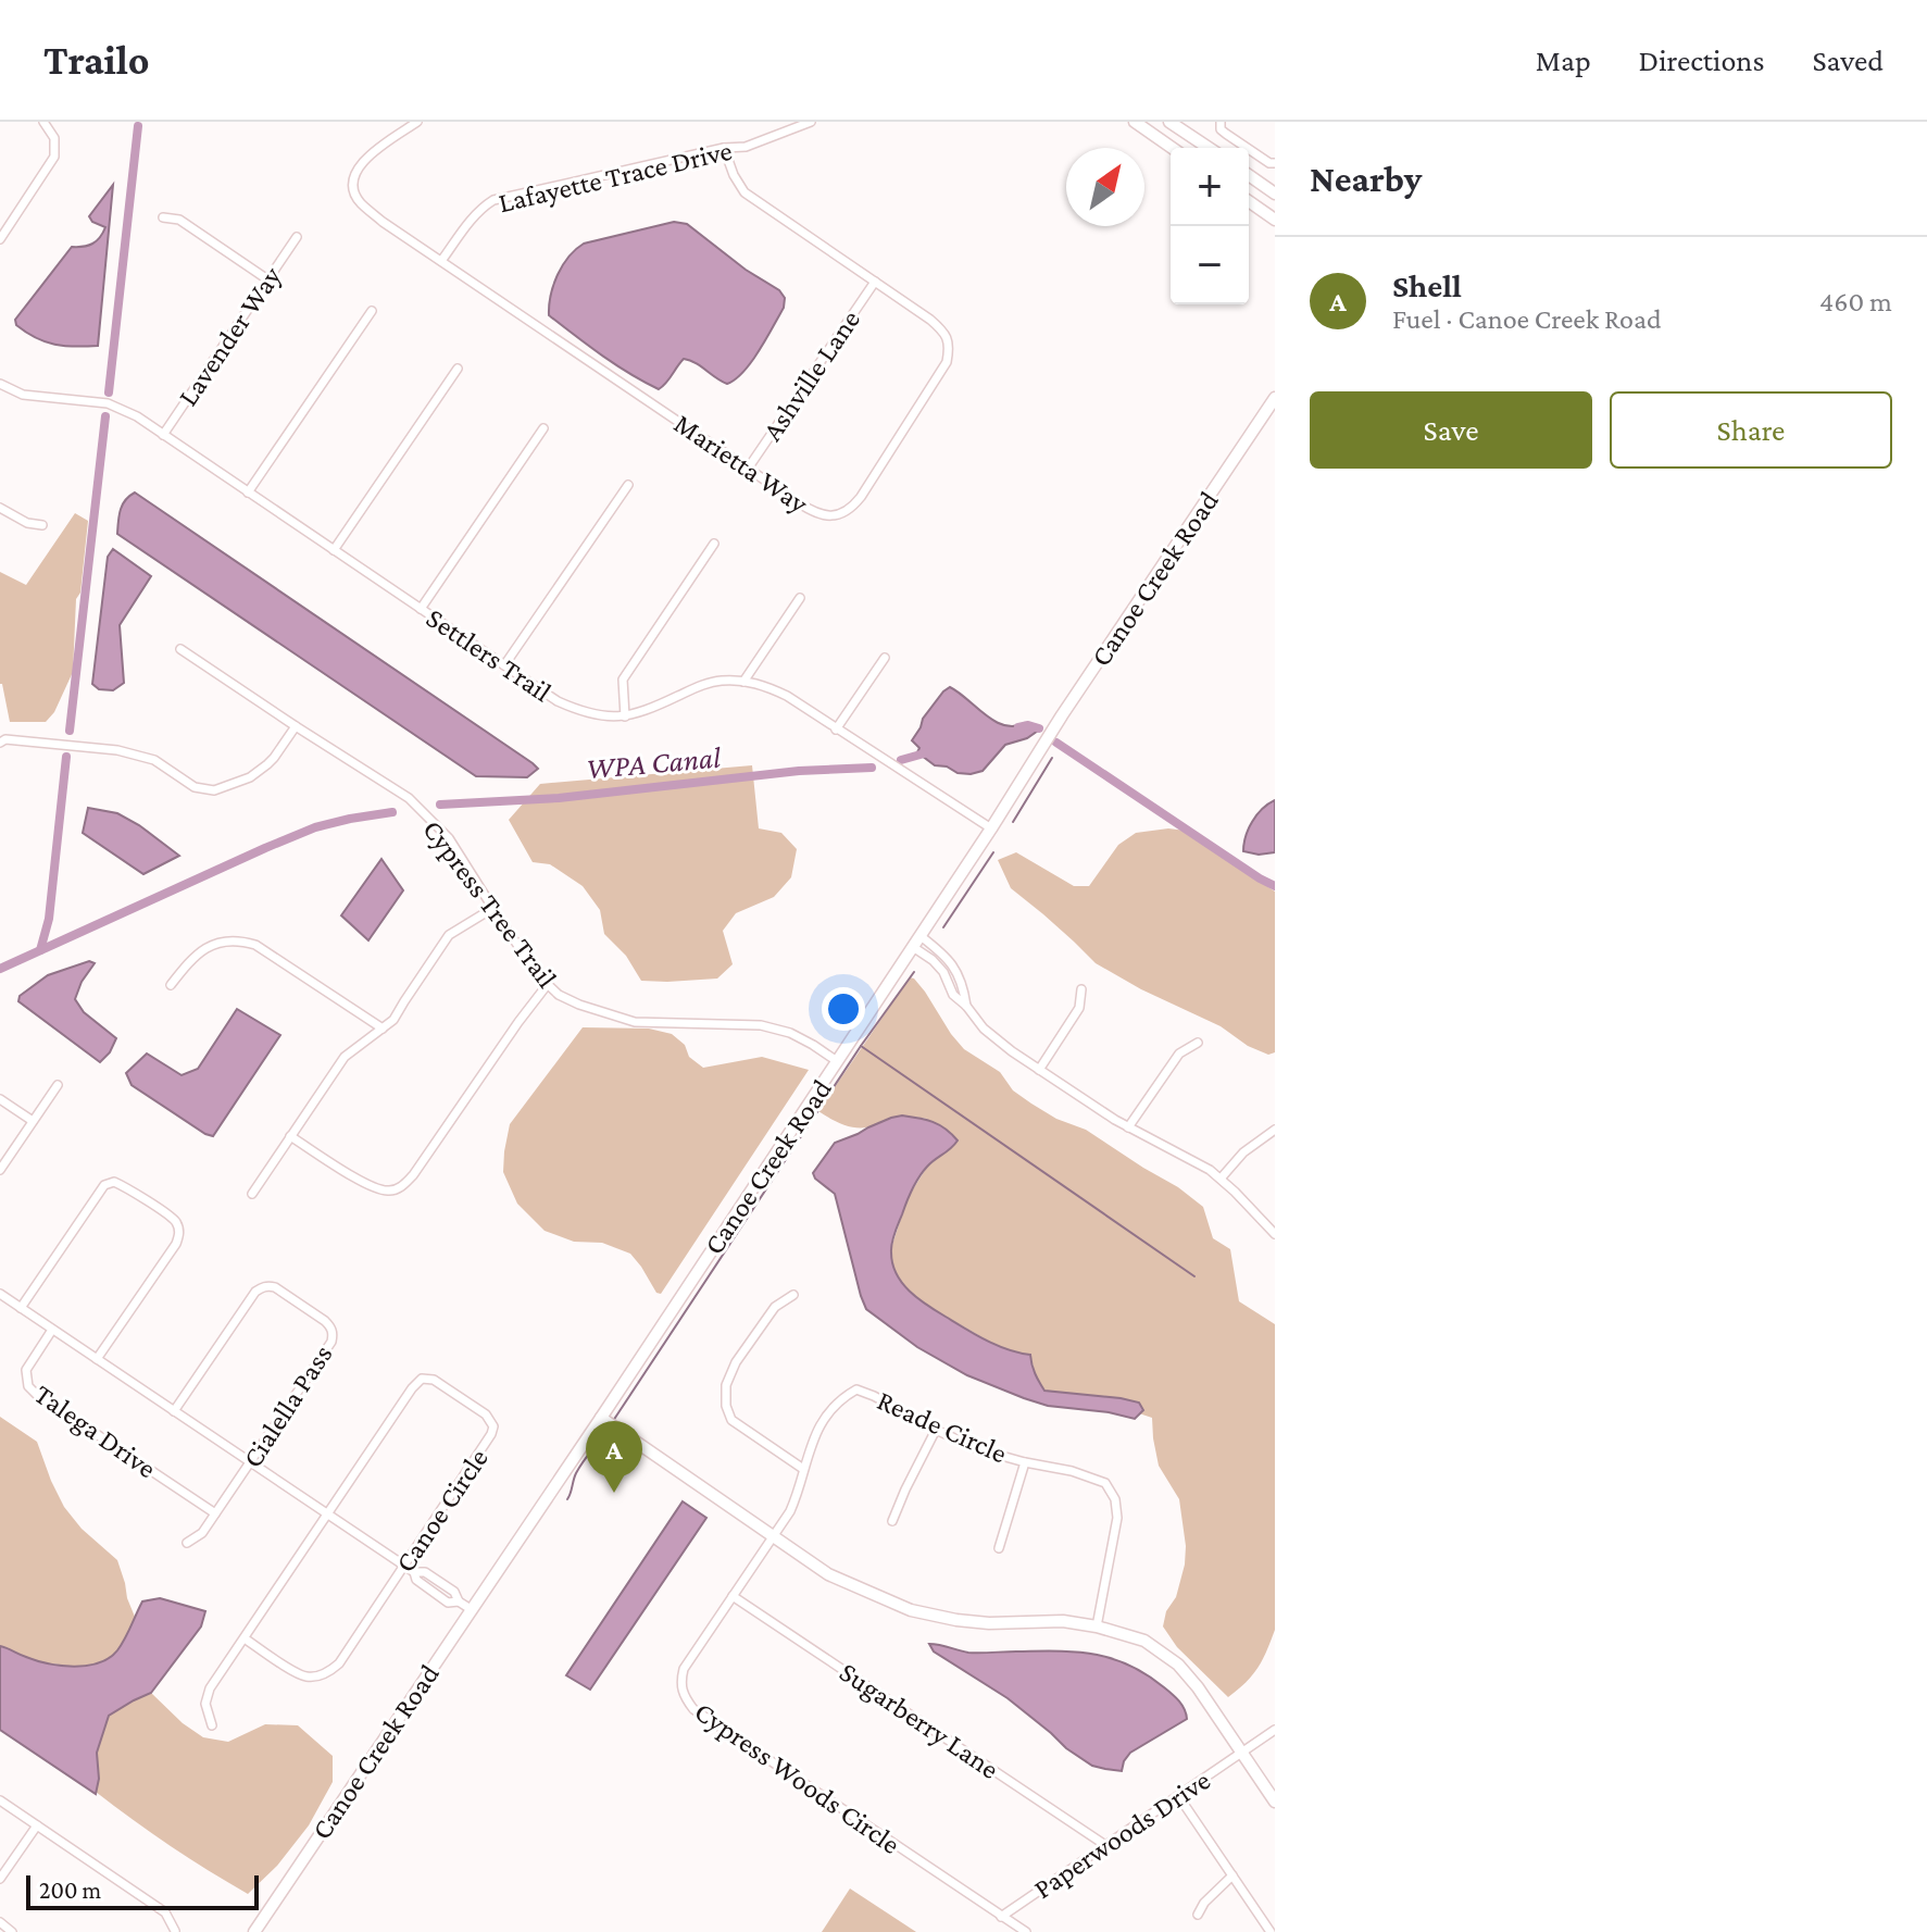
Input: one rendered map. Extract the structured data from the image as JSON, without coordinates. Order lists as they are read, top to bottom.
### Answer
{
  "streets": {
    "main road": ["Canoe Creek Road"],
    "street": [
      "Lafayette Trace Drive",
      "Lavender Way",
      "Ashville Lane",
      "Marietta Way",
      "Settlers Trail",
      "Cypress Tree Trail",
      "Cialella Pass",
      "Reade Circle",
      "Talega Drive",
      "Canoe Circle",
      "Sugarberry Lane",
      "Cypress Woods Circle",
      "Paperwoods Drive"
    ]
  },
  "crossings": [
    ["Lafayette Trace Drive", "Marietta Way"],
    ["Lavender Way", "Settlers Trail"],
    ["Ashville Lane", "Marietta Way"],
    ["Canoe Creek Road", "Settlers Trail"],
    ["Canoe Creek Road", "Cypress Tree Trail"],
    ["Cialella Pass", "Talega Drive"],
    ["Reade Circle", "Cypress Woods Circle"],
    ["Sugarberry Lane", "Cypress Woods Circle"],
    ["Sugarberry Lane", "Paperwoods Drive"],
    ["Cypress Woods Circle", "Paperwoods Drive"]
  ],
  "water": ["WPA Canal"],
  "scale_bar": "200 m",
  "north": "top right",
  "page": {
    "header": "Trailo",
    "nav": ["Map", "Directions", "Saved"],
    "heading": "Nearby",
    "map_buttons": ["+", "−"],
    "list": [
      {
        "mark": "A",
        "name": "Shell",
        "note": "Fuel · Canoe Creek Road",
        "value": "460 m"
      }
    ],
    "buttons": ["Save", "Share"],
    "pins": "A",
    "scale": "200 m"
  }
}
